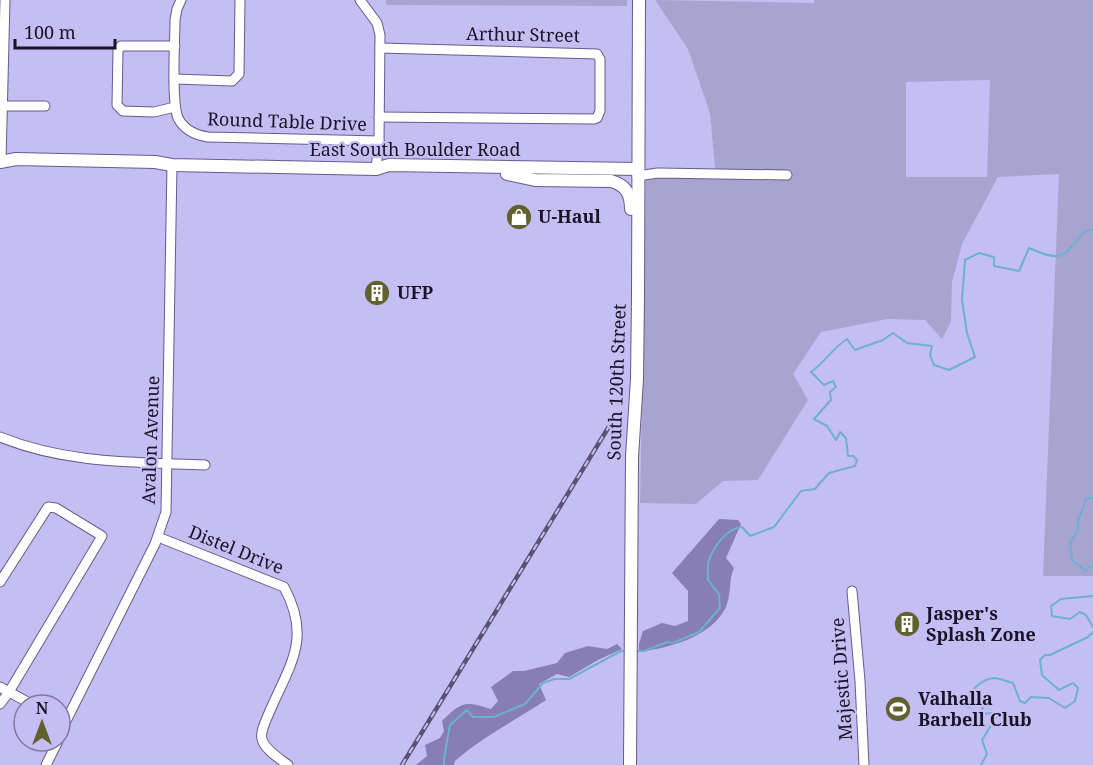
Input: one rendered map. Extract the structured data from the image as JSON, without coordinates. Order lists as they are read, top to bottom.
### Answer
{
  "streets": {
    "main road": ["East South Boulder Road", "South 120th Street"],
    "street": [
      "Arthur Street",
      "Round Table Drive",
      "Avalon Avenue",
      "Distel Drive",
      "Majestic Drive"
    ]
  },
  "crossings": [
    ["Arthur Street", "Round Table Drive"],
    ["Round Table Drive", "East South Boulder Road"],
    ["East South Boulder Road", "South 120th Street"],
    ["East South Boulder Road", "Avalon Avenue"],
    ["Avalon Avenue", "Distel Drive"]
  ],
  "places": {
    "shop": ["U-Haul"],
    "building": ["UFP", "Jasper's Splash Zone"],
    "sports": ["Valhalla Barbell Club"]
  },
  "scale_bar": "100 m",
  "north": "top"
}
